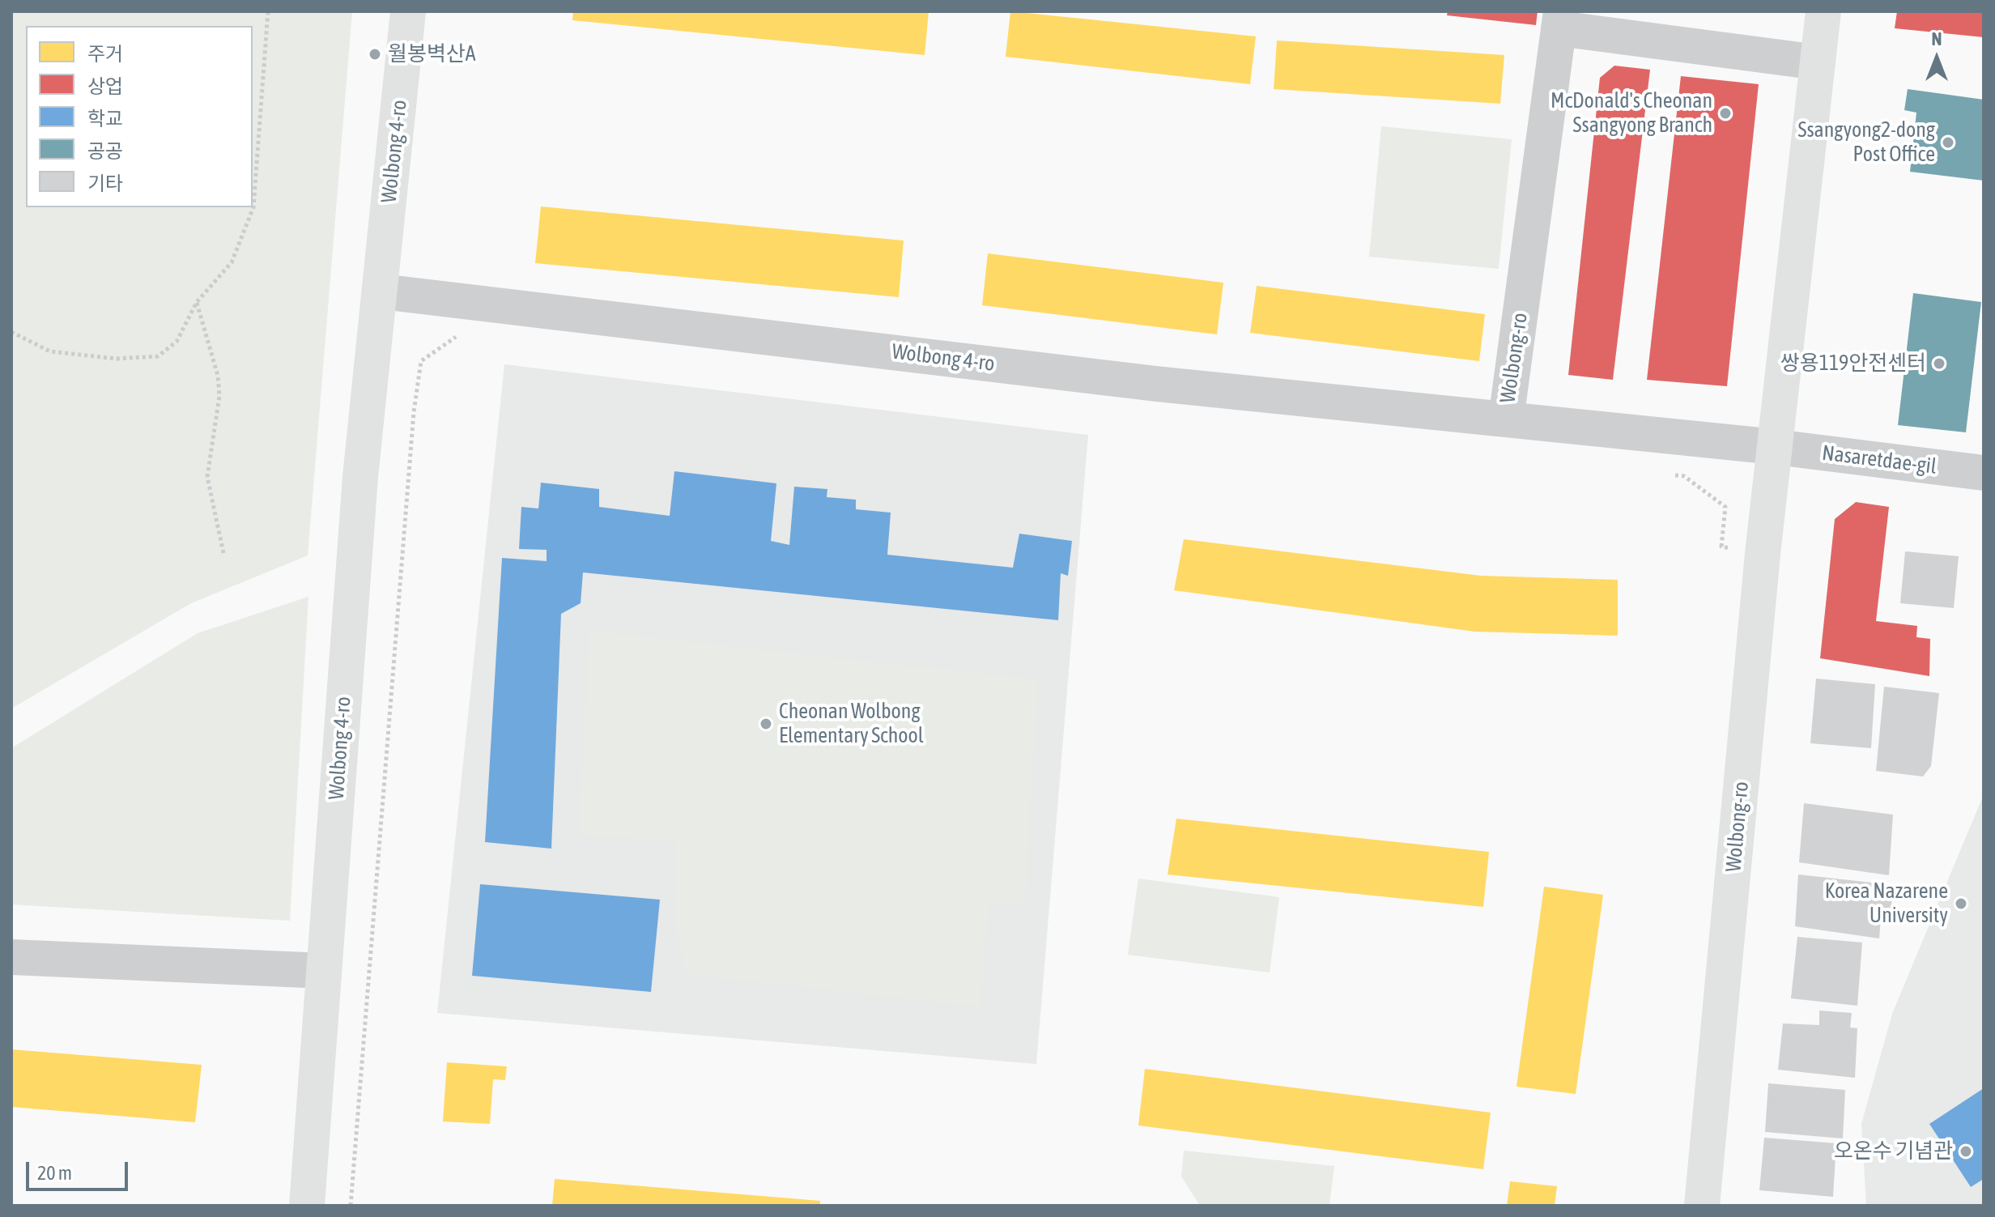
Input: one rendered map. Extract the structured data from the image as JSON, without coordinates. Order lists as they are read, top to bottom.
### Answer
{
  "streets": {
    "street": ["Wolbong 4-ro", "Wolbong-ro", "Nasaretdae-gil"]
  },
  "crossings": [
    ["Wolbong 4-ro", "Wolbong-ro"],
    ["Wolbong-ro", "Nasaretdae-gil"]
  ],
  "places": [
    "월봉벽산A",
    "McDonald's Cheonan Ssangyong Branch",
    "Ssangyong2-dong Post Office",
    "쌍용119안전센터",
    "Cheonan Wolbong Elementary School",
    "Korea Nazarene University",
    "오온수 기념관"
  ],
  "legend": [
    "주거",
    "상업",
    "학교",
    "공공",
    "기타"
  ],
  "scale_bar": "20 m",
  "north": "top"
}
